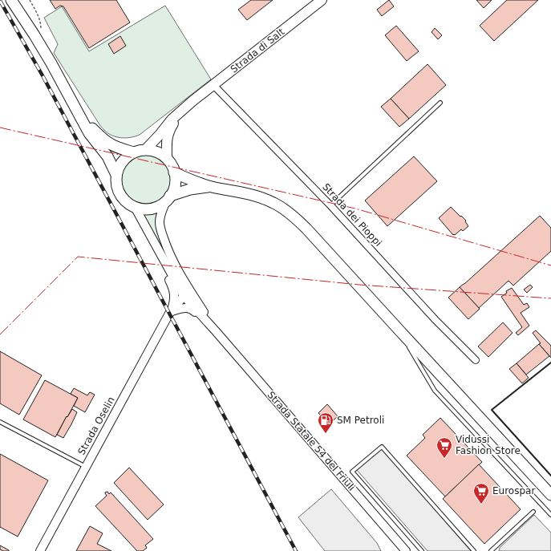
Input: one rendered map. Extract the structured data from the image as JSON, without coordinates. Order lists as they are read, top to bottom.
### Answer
{
  "streets": {
    "main road": ["Strada di Salt", "Strada Statale 54 del Friuli"],
    "street": ["Strada dei Pioppi", "Strada Oselin"]
  },
  "crossings": [
    ["Strada di Salt", "Strada dei Pioppi"],
    ["Strada Oselin", "Strada Statale 54 del Friuli"]
  ],
  "places": {
    "fuel station": ["SM Petroli"],
    "supermarket": ["Vidussi Fashion Store", "Eurospar"]
  }
}
